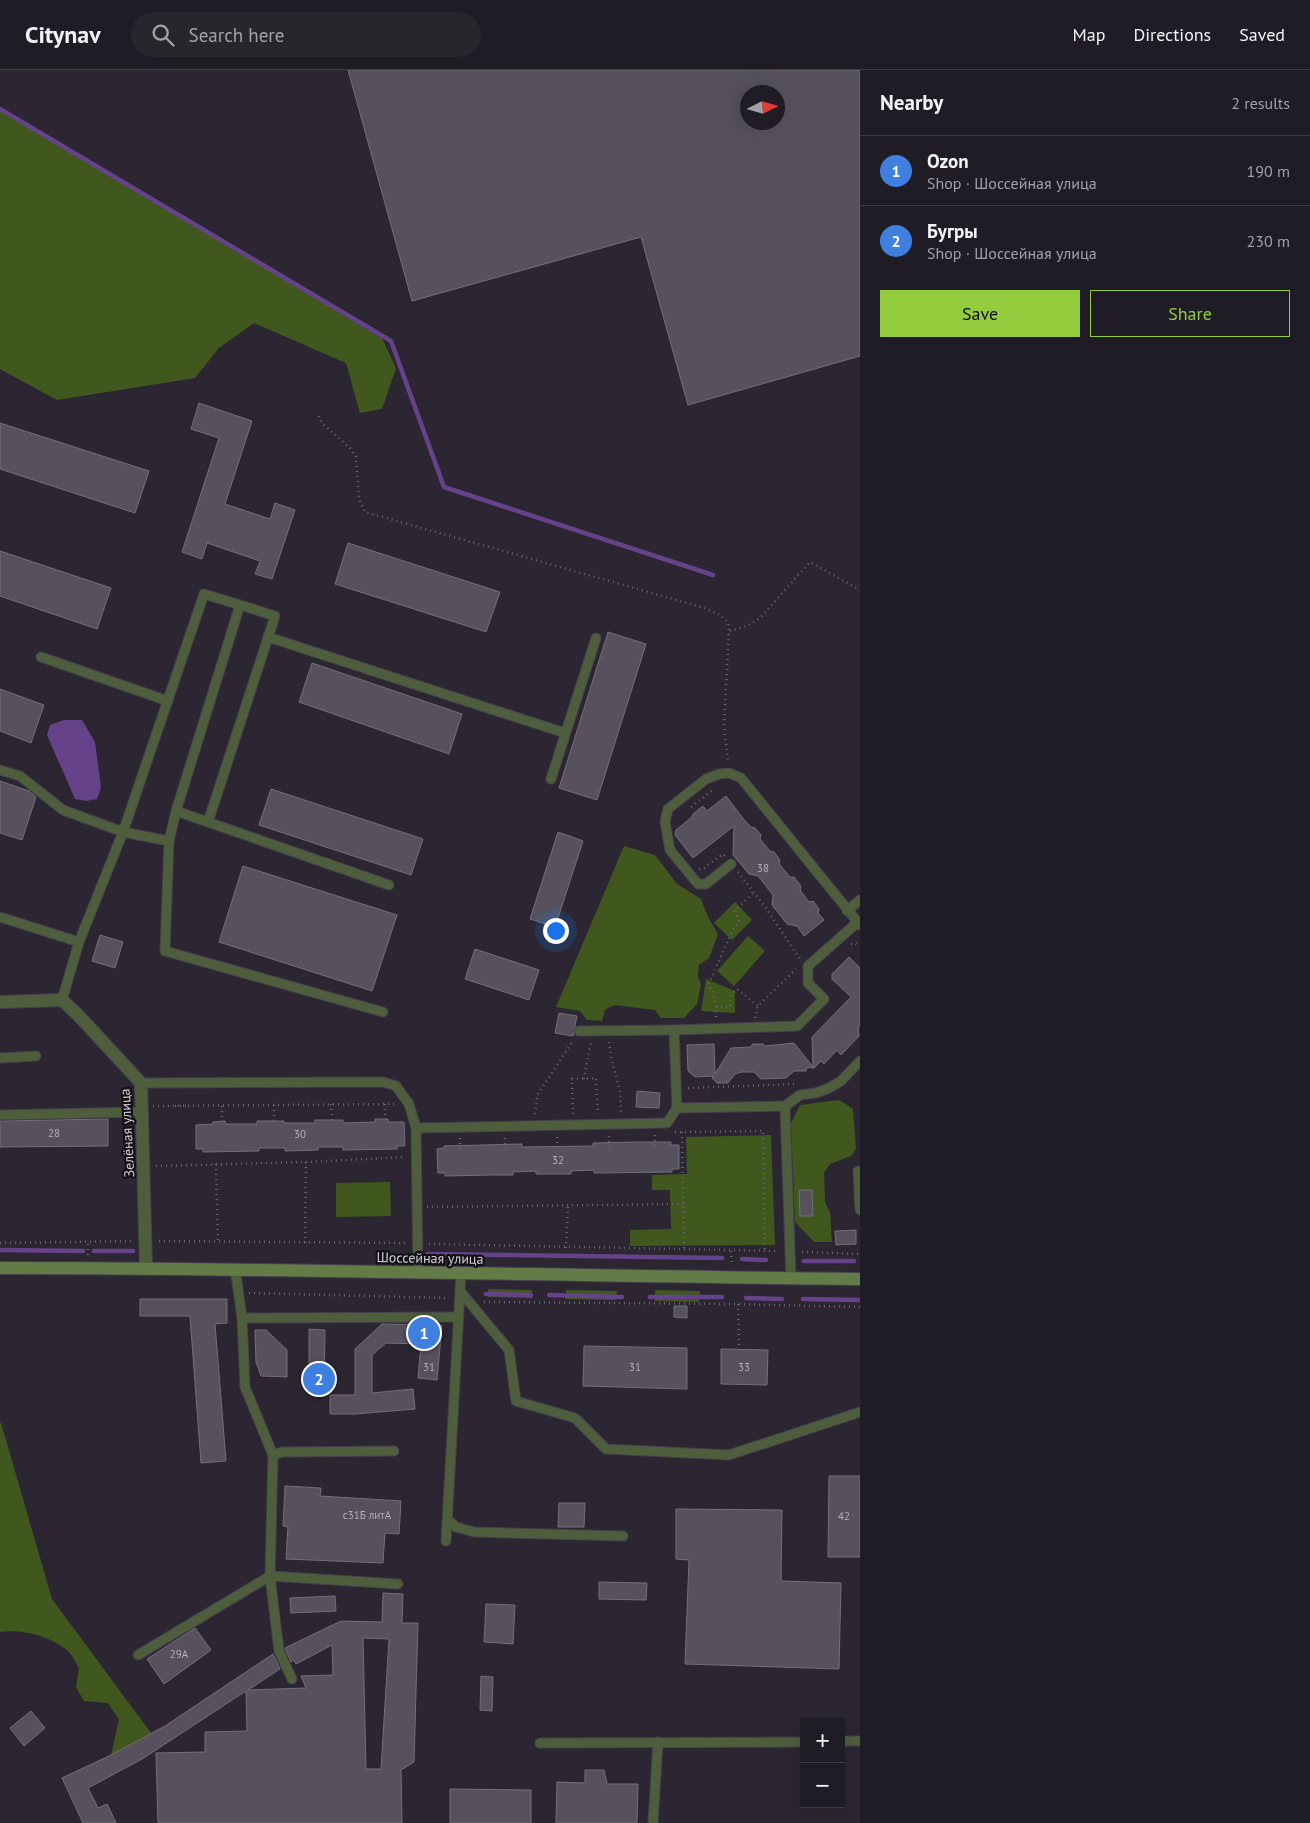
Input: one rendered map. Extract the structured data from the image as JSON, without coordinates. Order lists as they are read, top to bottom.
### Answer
{
  "streets": {
    "main road": ["Шоссейная улица"],
    "street": ["Зелёная улица"]
  },
  "crossings": [
    ["Зелёная улица", "Шоссейная улица"]
  ],
  "house_numbers": [
    "38",
    "28",
    "30",
    "32",
    "31",
    "31",
    "33",
    "с31Б литА",
    "42",
    "29А"
  ],
  "north": "right",
  "page": {
    "header": "Citynav",
    "search": "Search here",
    "nav": ["Map", "Directions", "Saved"],
    "heading": ["Nearby", "2 results"],
    "list": [
      {
        "mark": "1",
        "name": "Ozon",
        "note": "Shop · Шоссейная улица",
        "value": "190 m"
      },
      {
        "mark": "2",
        "name": "Бугры",
        "note": "Shop · Шоссейная улица",
        "value": "230 m"
      }
    ],
    "buttons": ["Save", "Share"],
    "pins": ["1", "2"],
    "map_buttons": ["+", "−"]
  }
}
